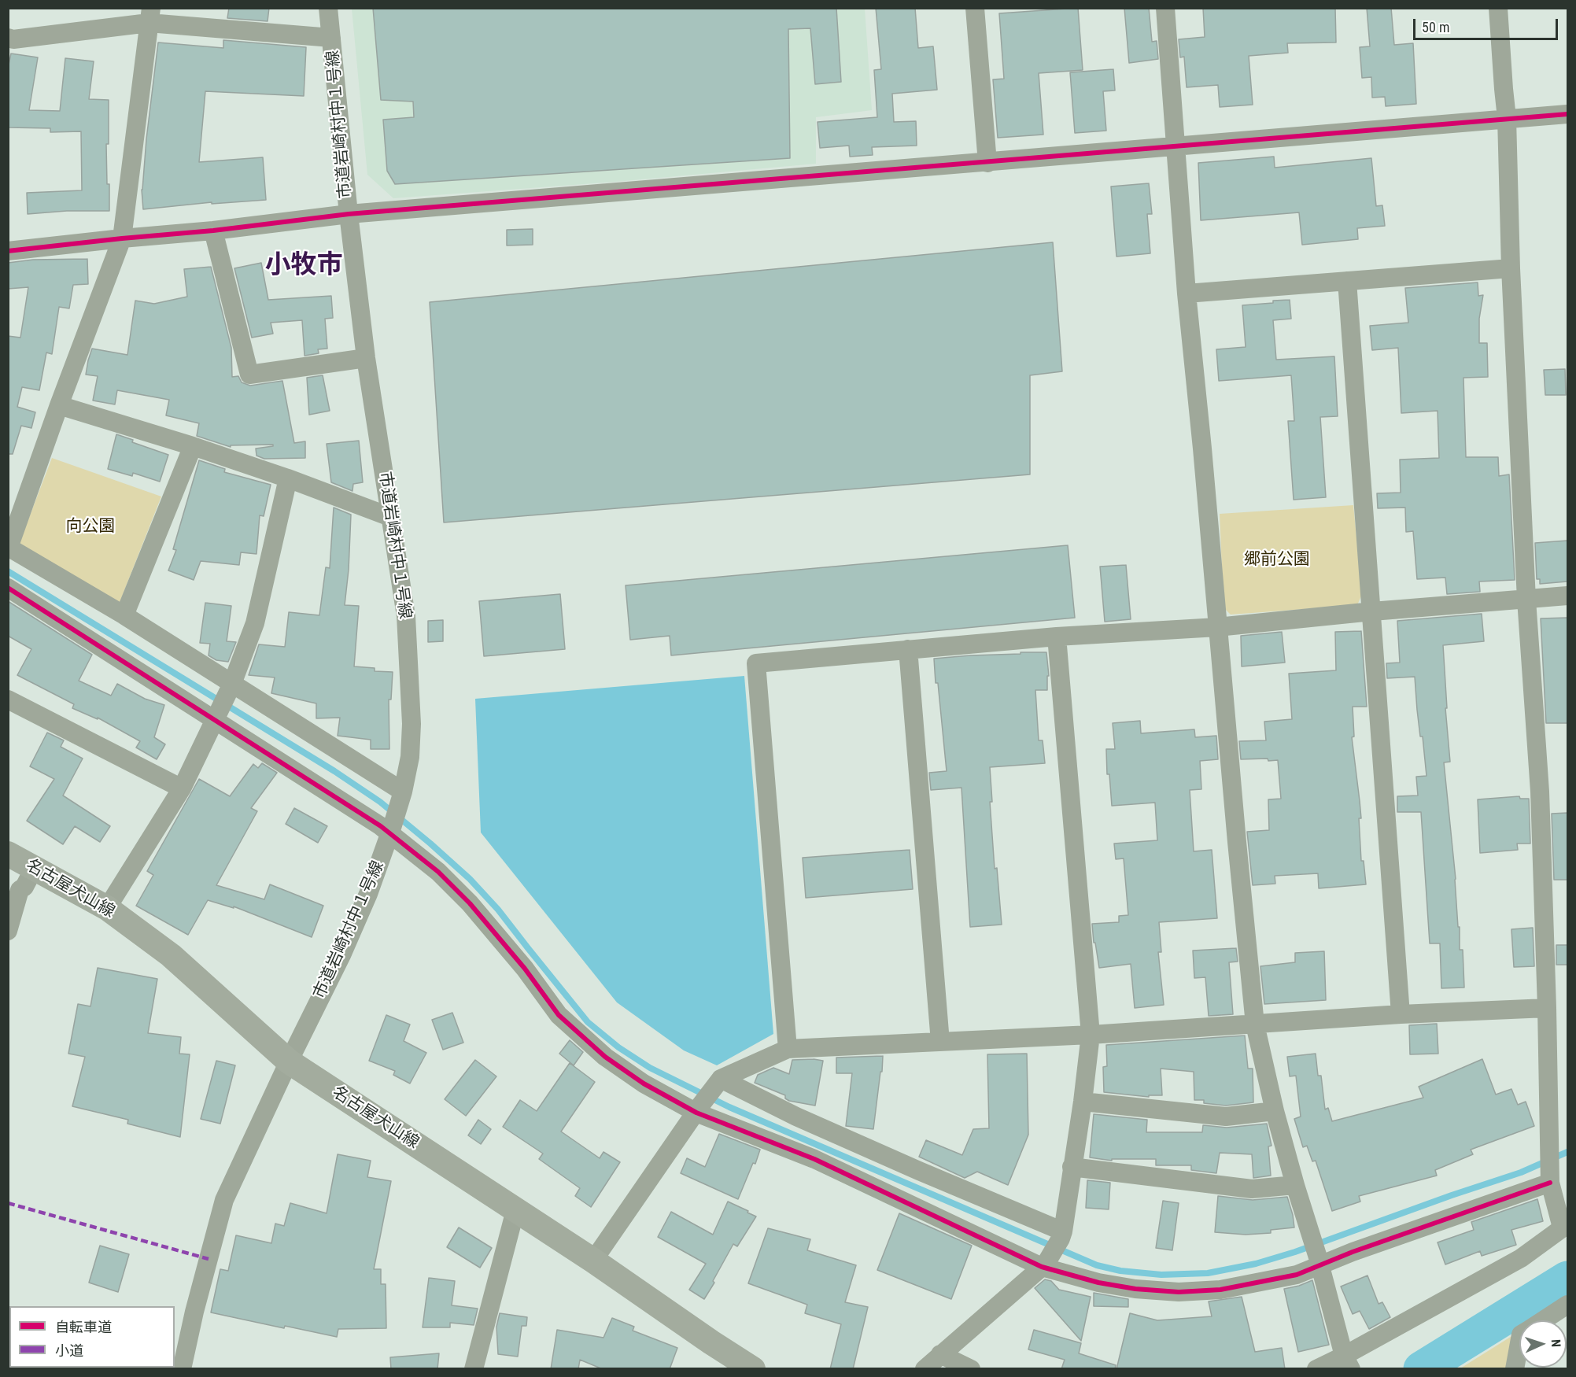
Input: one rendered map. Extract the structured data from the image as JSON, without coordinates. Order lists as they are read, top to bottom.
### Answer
{
  "streets": {
    "main road": ["名古屋犬山線"],
    "street": ["市道岩崎村中１号線"]
  },
  "crossings": [
    ["市道岩崎村中１号線", "名古屋犬山線"]
  ],
  "districts": ["小牧市"],
  "parks": ["向公園", "郷前公園"],
  "legend": ["自転車道", "小道"],
  "scale_bar": "50 m",
  "north": "right"
}
